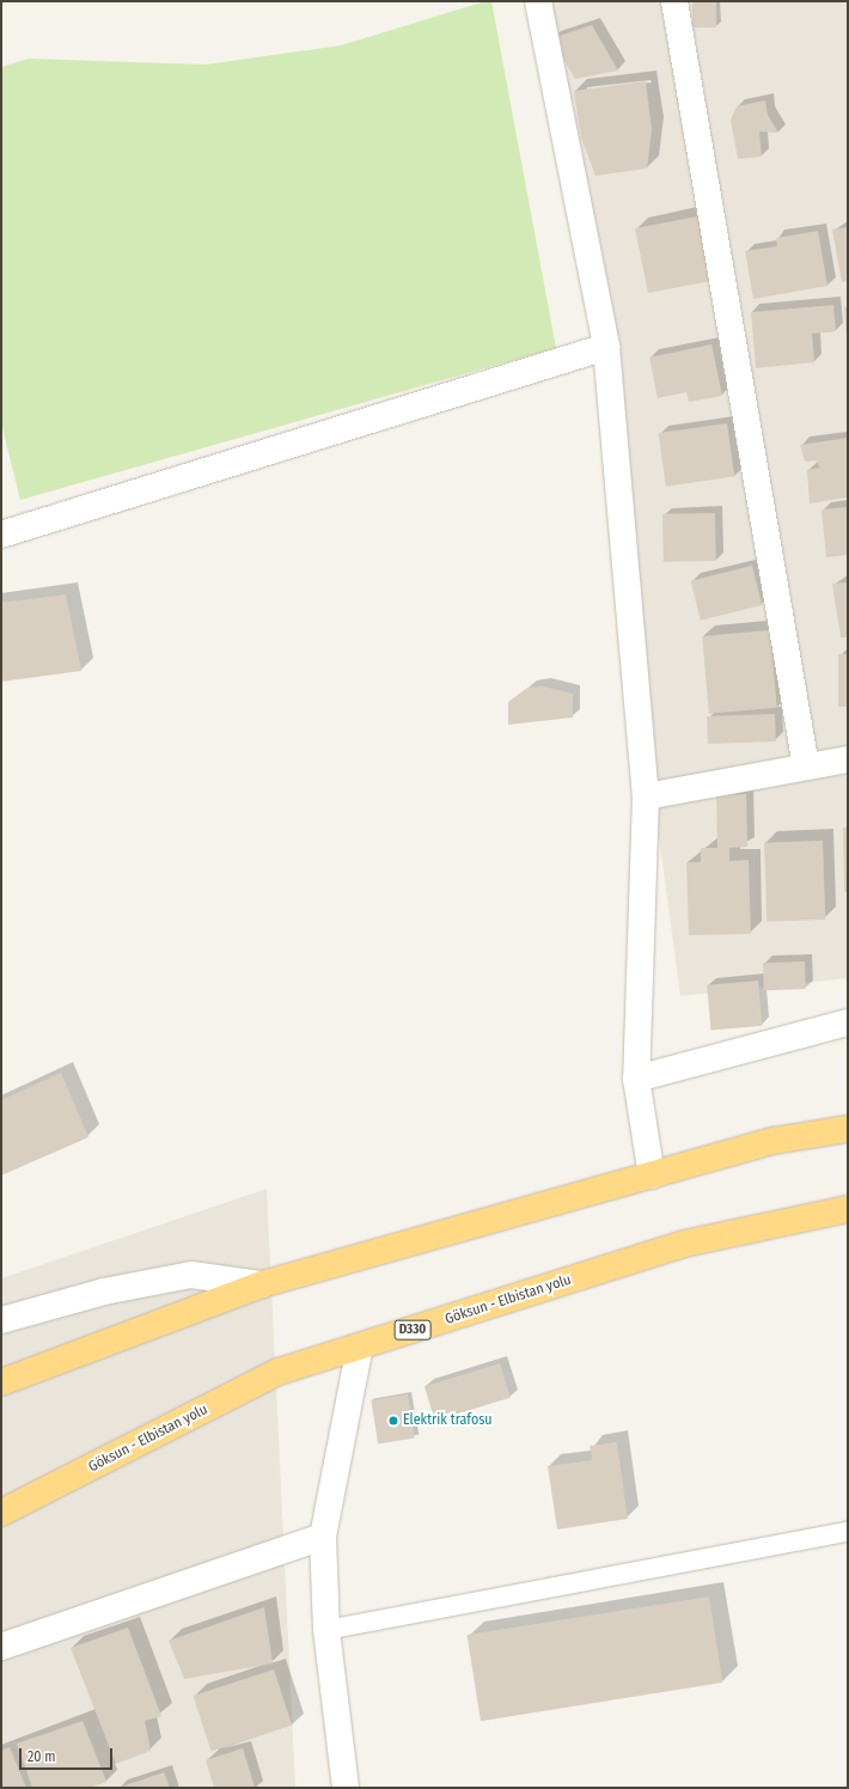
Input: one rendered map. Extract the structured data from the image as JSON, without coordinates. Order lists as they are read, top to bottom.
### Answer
{
  "streets": {
    "highway": ["Göksun - Elbistan yolu", "D330"]
  },
  "places": ["Elektrik trafosu"],
  "scale_bar": "20 m"
}
